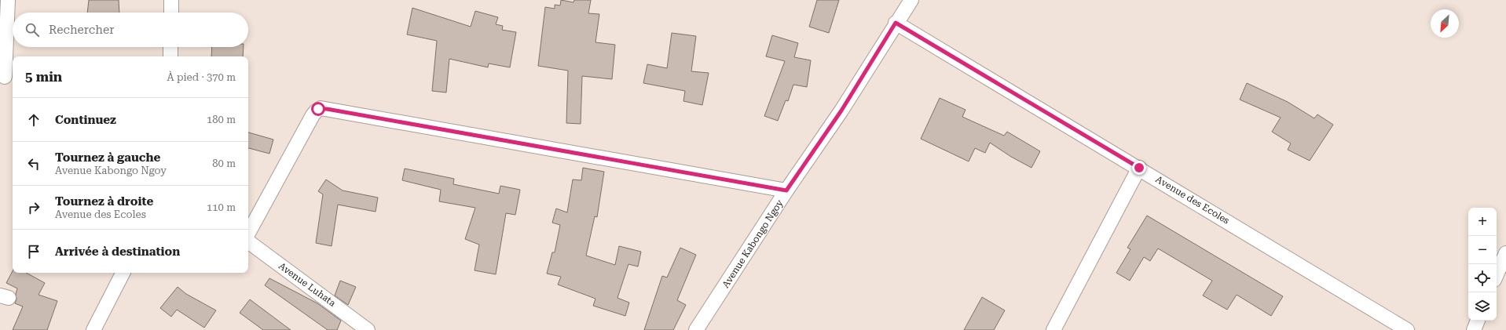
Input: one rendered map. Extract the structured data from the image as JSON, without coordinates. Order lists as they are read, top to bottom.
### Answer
{
  "streets": {
    "street": ["Avenue des Ecoles", "Avenue Kabongo Ngoy", "Avenue Luhata"]
  },
  "crossings": [
    ["Avenue des Ecoles", "Avenue Kabongo Ngoy"]
  ],
  "north": "bottom left",
  "page": {
    "search": "Rechercher",
    "heading": ["5 min", "À pied · 370 m"],
    "list": [
      ["Continuez", "180 m"],
      ["Tournez à gauche", "Avenue Kabongo Ngoy", "80 m"],
      ["Tournez à droite", "Avenue des Ecoles", "110 m"],
      "Arrivée à destination"
    ],
    "map_buttons": ["+", "−"]
  }
}
